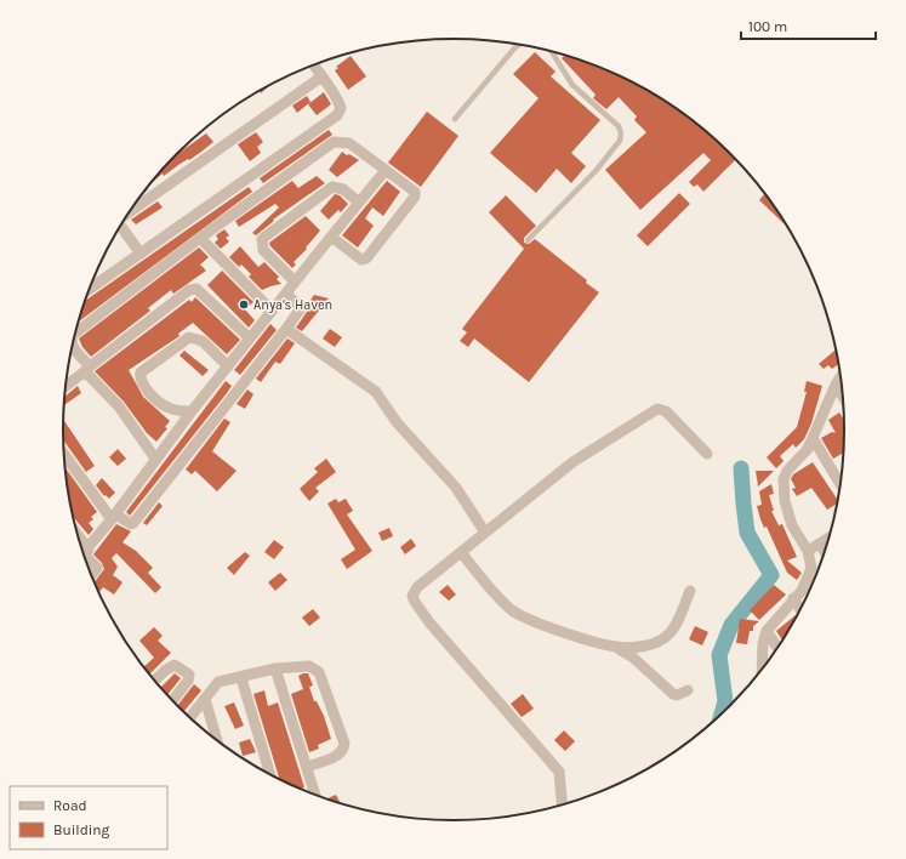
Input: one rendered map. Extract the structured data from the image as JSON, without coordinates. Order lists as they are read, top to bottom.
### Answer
{
  "places": ["Anya's Haven"],
  "legend": ["Road", "Building"],
  "scale_bar": "100 m"
}
